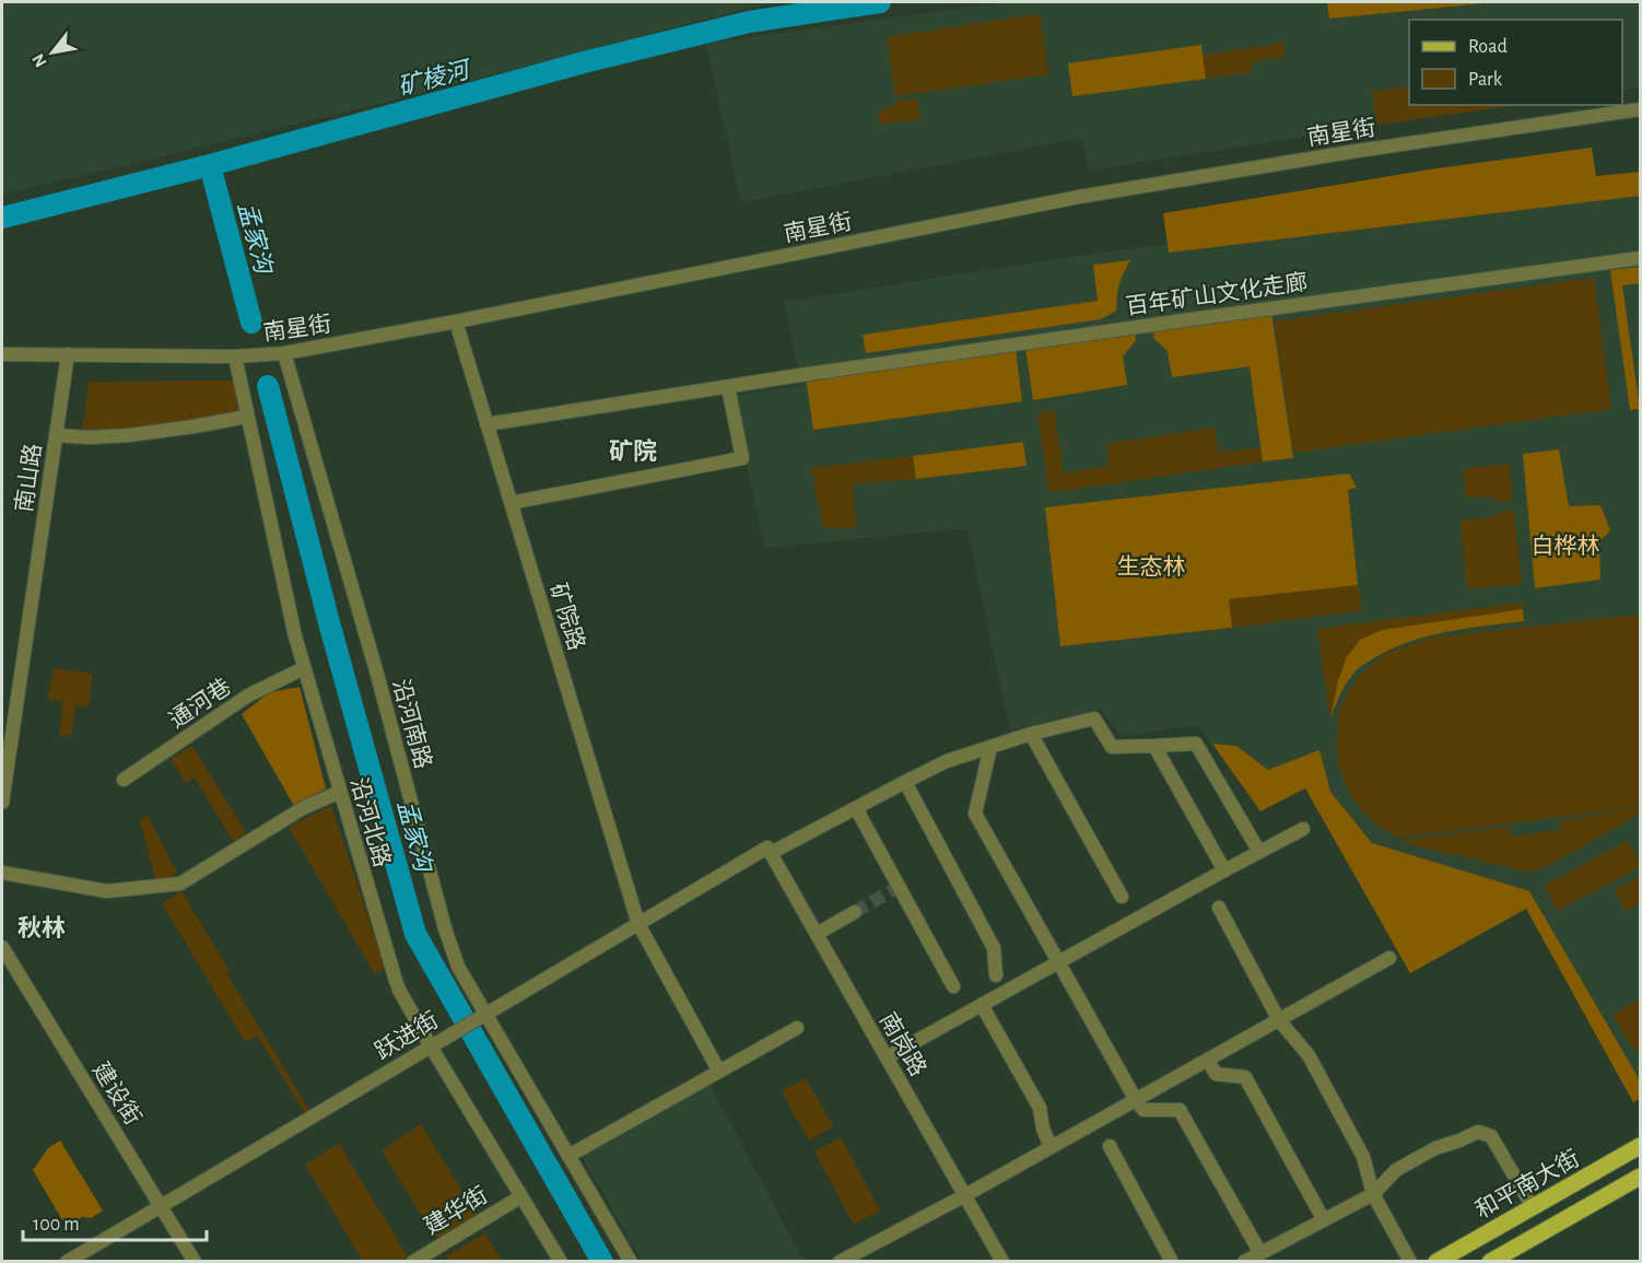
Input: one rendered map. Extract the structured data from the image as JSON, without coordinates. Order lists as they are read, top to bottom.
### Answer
{
  "streets": {
    "main road": ["和平南大街"],
    "street": [
      "南星街",
      "百年矿山文化走廊",
      "南山路",
      "矿院路",
      "通河巷",
      "沿河南路",
      "沿河北路",
      "跃进街",
      "南岗路",
      "建设街",
      "建华街"
    ]
  },
  "crossings": [
    ["南星街", "南山路"],
    ["南星街", "矿院路"],
    ["南星街", "沿河南路"],
    ["南星街", "沿河北路"],
    ["百年矿山文化走廊", "矿院路"],
    ["矿院路", "跃进街"],
    ["通河巷", "沿河北路"],
    ["沿河南路", "跃进街"],
    ["沿河北路", "跃进街"],
    ["沿河北路", "建华街"],
    ["跃进街", "南岗路"],
    ["跃进街", "建设街"]
  ],
  "districts": ["矿院", "秋林"],
  "water": ["矿棱河", "孟家沟"],
  "parks": ["白桦林", "生态林"],
  "legend": ["Road", "Park"],
  "scale_bar": "100 m",
  "north": "bottom left"
}
